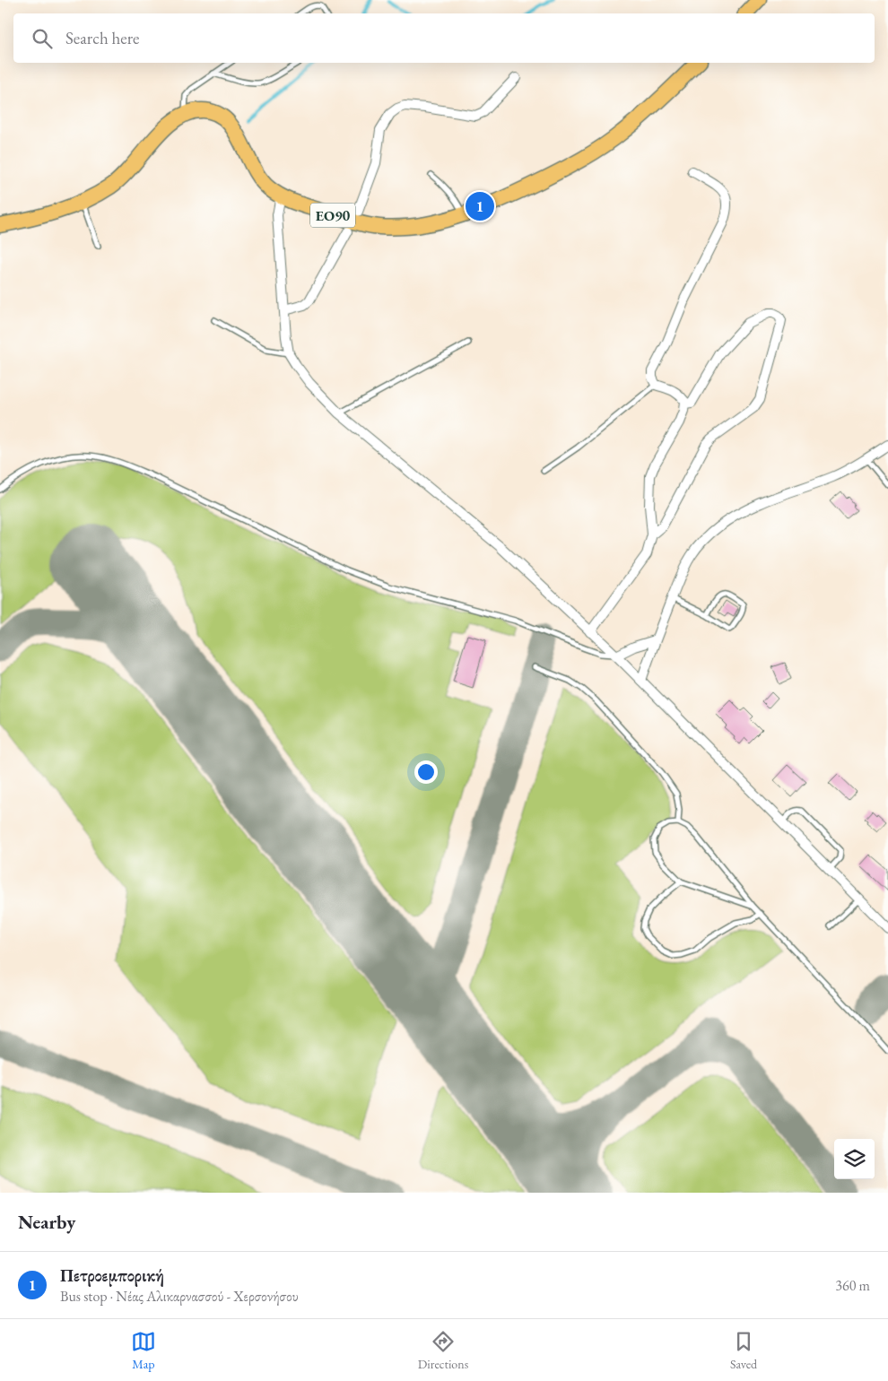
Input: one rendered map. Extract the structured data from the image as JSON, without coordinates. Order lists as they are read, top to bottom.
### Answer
{
  "streets": {
    "main road": ["ΕΟ90"]
  },
  "page": {
    "search": "Search here",
    "pins": "1",
    "heading": "Nearby",
    "list": [
      {
        "mark": "1",
        "name": "Πετροεμπορική",
        "note": "Bus stop · Νέας Αλικαρνασσού - Χερσονήσου",
        "value": "360 m"
      }
    ],
    "nav": ["Map", "Directions", "Saved"]
  }
}
